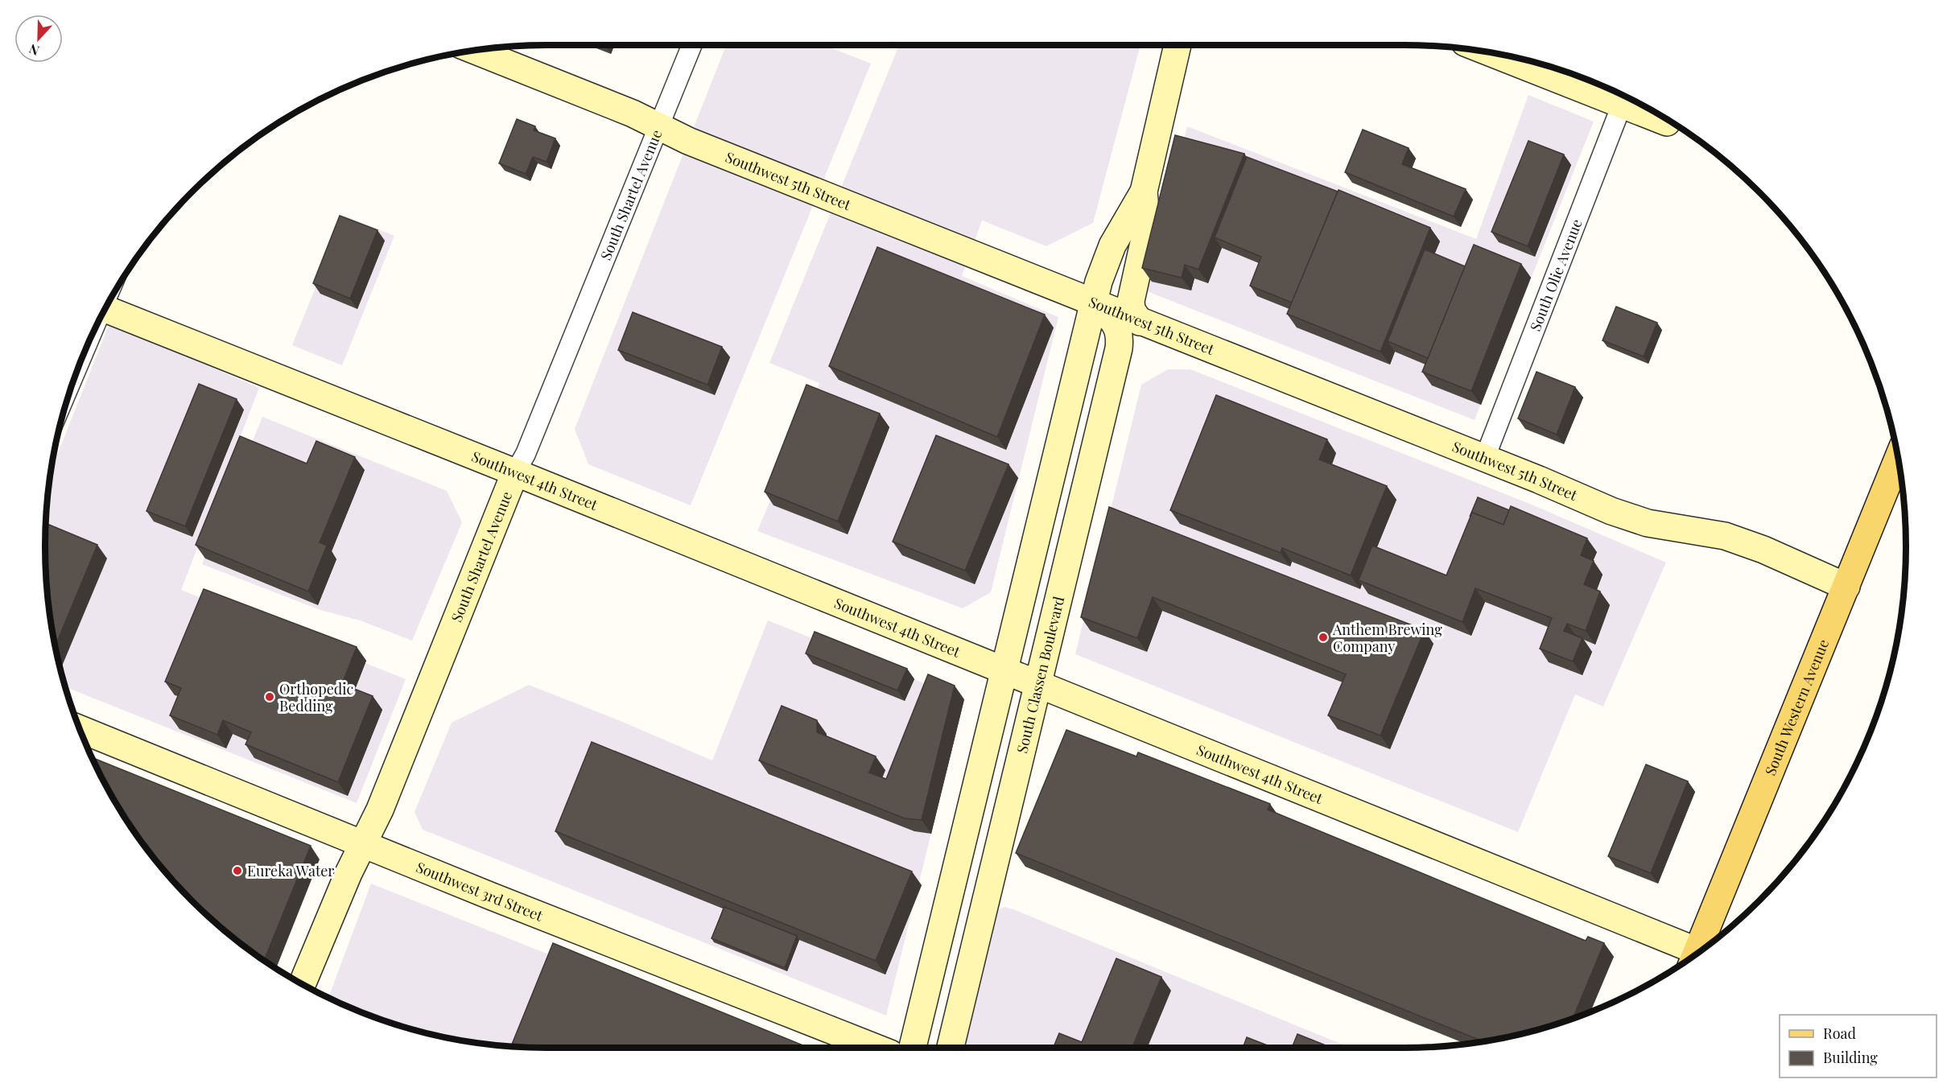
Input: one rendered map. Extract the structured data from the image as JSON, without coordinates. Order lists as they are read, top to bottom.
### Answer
{
  "streets": {
    "main road": ["South Western Avenue"],
    "street": [
      "Southwest 5th Street",
      "South Shartel Avenue",
      "South Olie Avenue",
      "Southwest 4th Street",
      "South Classen Boulevard",
      "Southwest 3rd Street"
    ]
  },
  "crossings": [
    ["Southwest 5th Street", "South Shartel Avenue"],
    ["Southwest 5th Street", "South Olie Avenue"],
    ["Southwest 5th Street", "South Classen Boulevard"],
    ["Southwest 5th Street", "South Western Avenue"],
    ["South Shartel Avenue", "Southwest 4th Street"],
    ["South Shartel Avenue", "Southwest 3rd Street"],
    ["Southwest 4th Street", "South Classen Boulevard"]
  ],
  "places": ["Anthem Brewing Company", "Orthopedic Bedding", "Eureka Water"],
  "legend": ["Road", "Building"],
  "north": "bottom"
}
